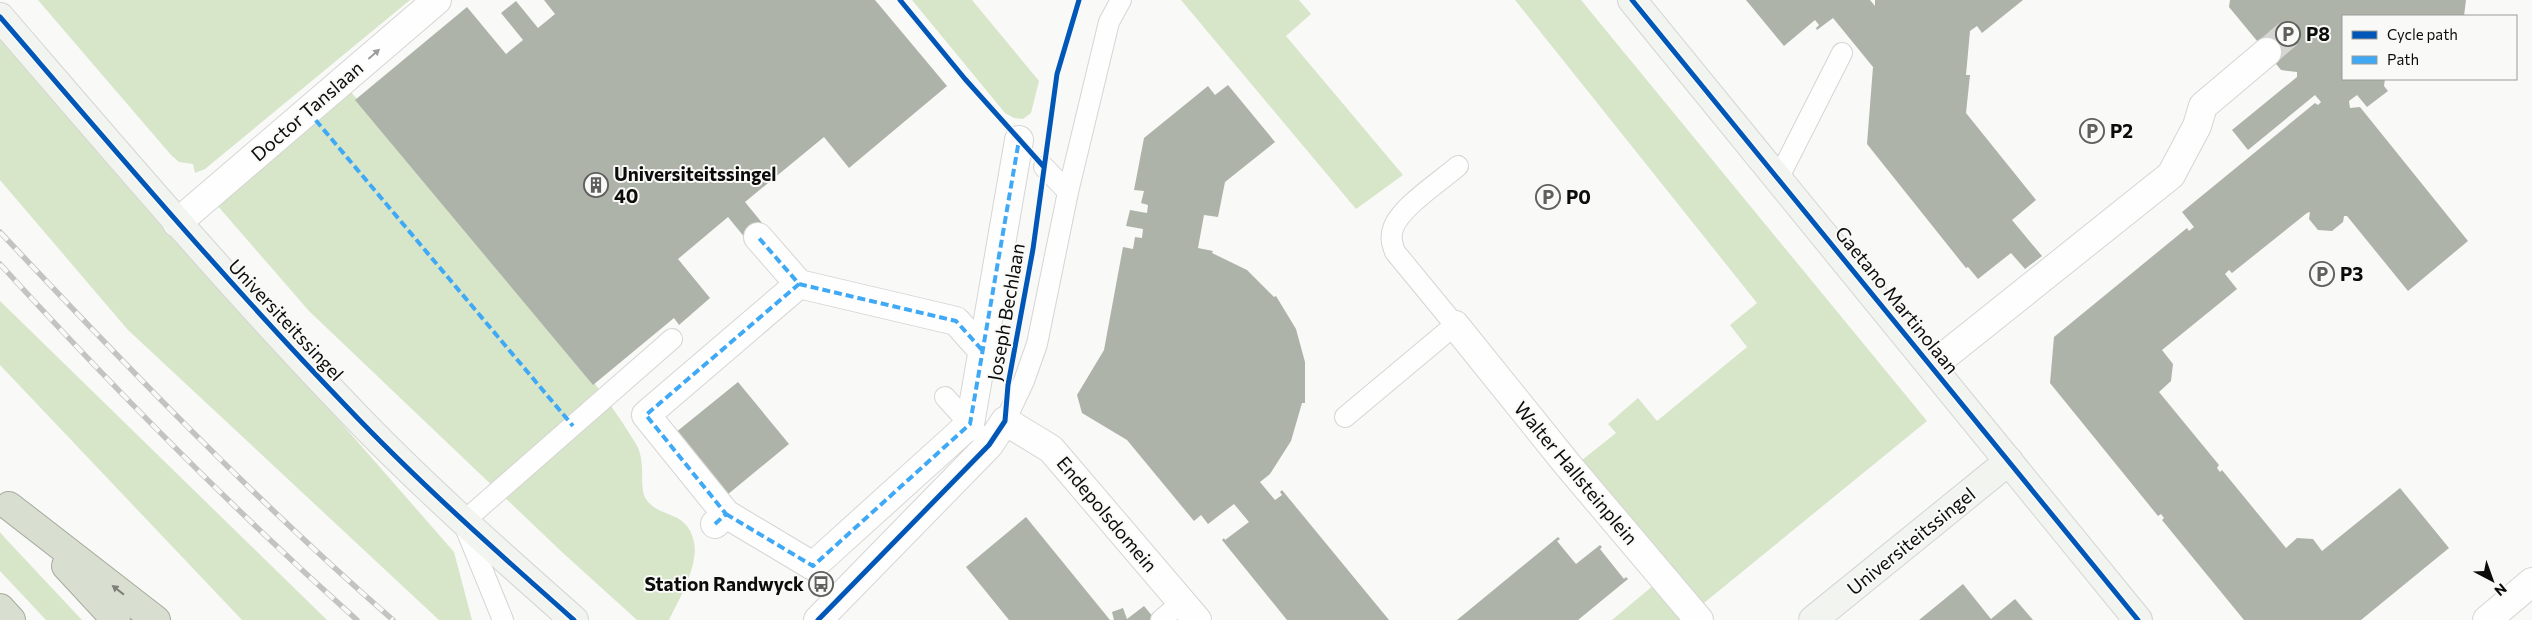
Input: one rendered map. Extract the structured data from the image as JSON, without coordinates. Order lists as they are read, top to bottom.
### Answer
{
  "streets": {
    "street": [
      "Doctor Tanslaan",
      "Gaetano Martinolaan",
      "Joseph Bechlaan",
      "Universiteitssingel",
      "Walter Hallsteinplein",
      "Endepolsdomein"
    ]
  },
  "crossings": [
    ["Doctor Tanslaan", "Universiteitssingel"],
    ["Gaetano Martinolaan", "Universiteitssingel"],
    ["Joseph Bechlaan", "Endepolsdomein"]
  ],
  "one_way": ["Doctor Tanslaan"],
  "places": {
    "parking": [
      "P8",
      "P2",
      "P0",
      "P3"
    ],
    "building": ["Universiteitssingel 40"],
    "bus stop": ["Station Randwyck"]
  },
  "legend": ["Cycle path", "Path"],
  "north": "bottom right"
}
